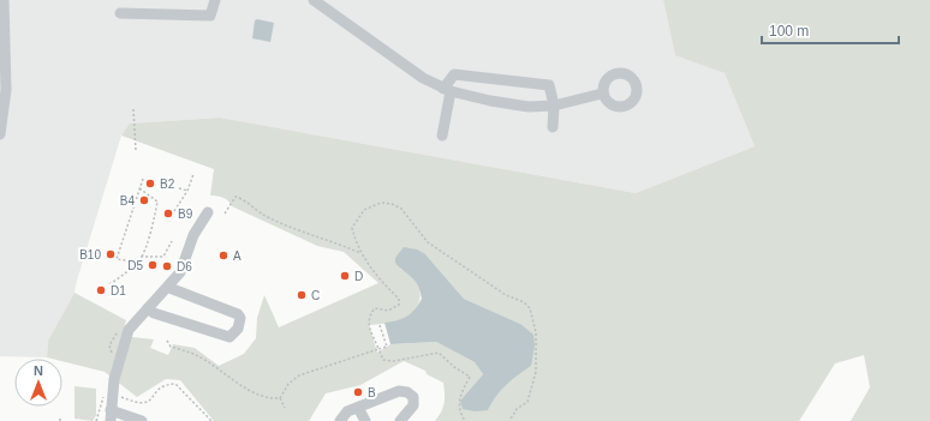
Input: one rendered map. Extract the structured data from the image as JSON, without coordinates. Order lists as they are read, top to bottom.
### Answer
{
  "places": [
    "B2",
    "B4",
    "B9",
    "B10",
    "A",
    "D5",
    "D6",
    "D",
    "D1",
    "C",
    "B"
  ],
  "scale_bar": "100 m",
  "north": "top"
}
